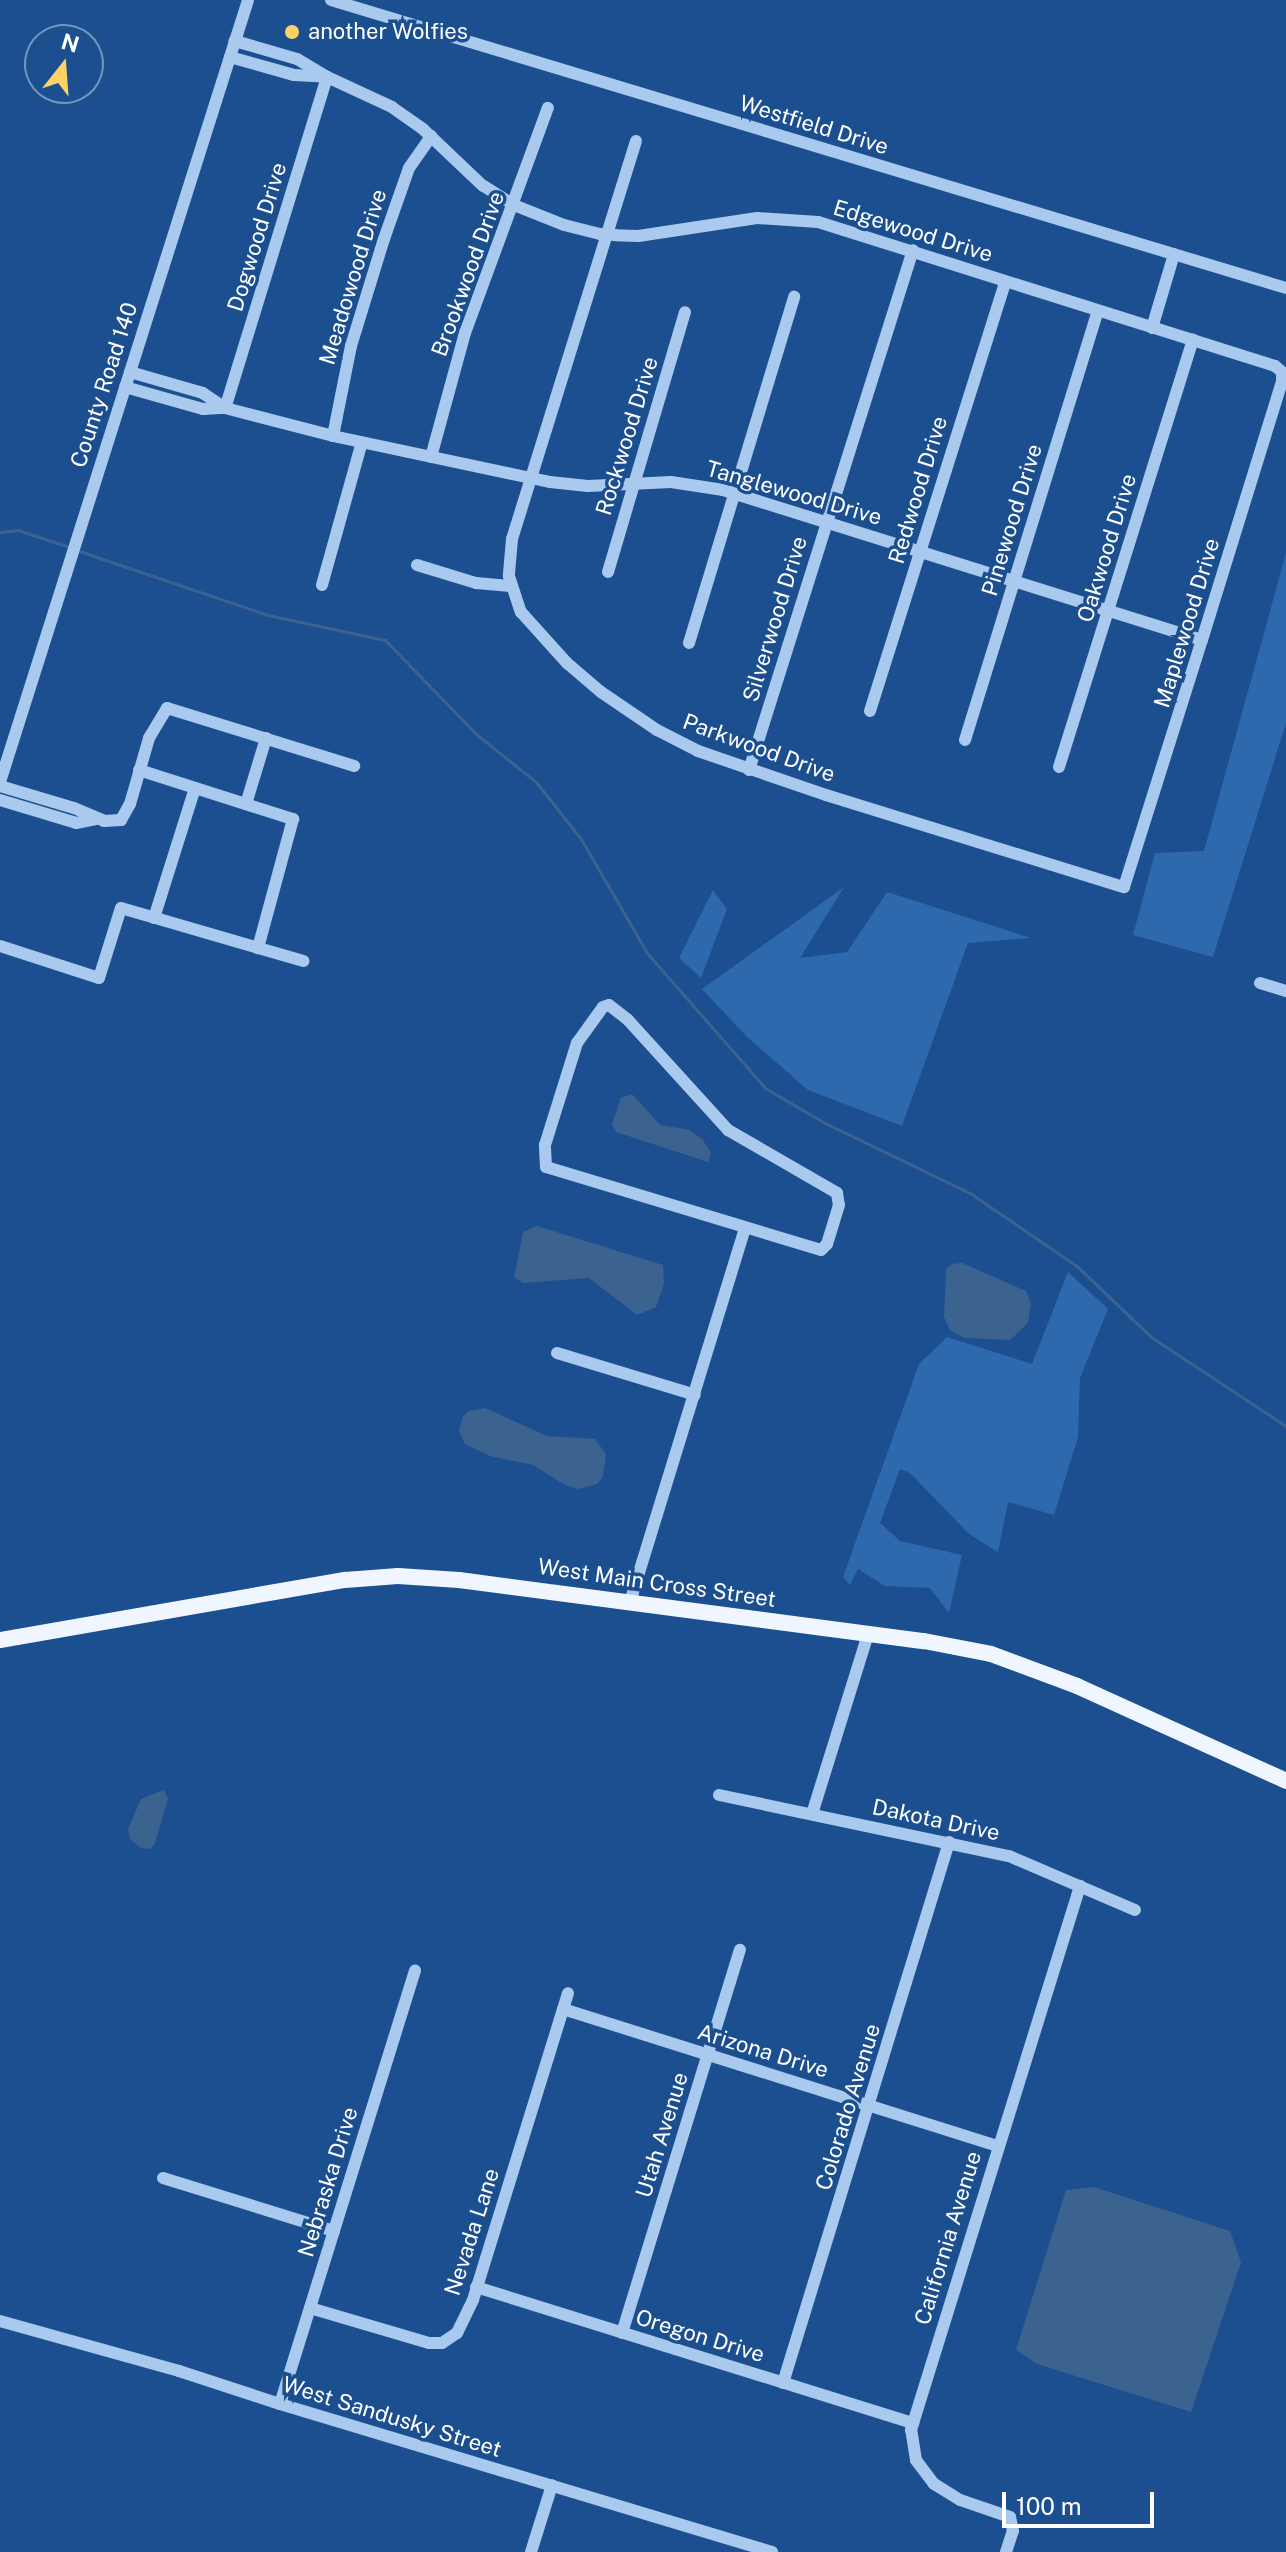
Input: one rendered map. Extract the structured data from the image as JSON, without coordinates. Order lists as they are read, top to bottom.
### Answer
{
  "streets": {
    "main road": ["West Main Cross Street"],
    "street": [
      "Westfield Drive",
      "Edgewood Drive",
      "Dogwood Drive",
      "Brookwood Drive",
      "Meadowood Drive",
      "County Road 140",
      "Rockwood Drive",
      "Redwood Drive",
      "Tanglewood Drive",
      "Pinewood Drive",
      "Oakwood Drive",
      "Silverwood Drive",
      "Maplewood Drive",
      "Parkwood Drive",
      "Dakota Drive",
      "Arizona Drive",
      "Colorado Avenue",
      "Utah Avenue",
      "Nebraska Drive",
      "Nevada Lane",
      "California Avenue",
      "Oregon Drive",
      "West Sandusky Street"
    ]
  },
  "crossings": [
    ["Edgewood Drive", "Dogwood Drive"],
    ["Edgewood Drive", "Brookwood Drive"],
    ["Edgewood Drive", "Meadowood Drive"],
    ["Edgewood Drive", "County Road 140"],
    ["Edgewood Drive", "Redwood Drive"],
    ["Edgewood Drive", "Pinewood Drive"],
    ["Edgewood Drive", "Oakwood Drive"],
    ["Edgewood Drive", "Silverwood Drive"],
    ["Edgewood Drive", "Maplewood Drive"],
    ["Edgewood Drive", "Parkwood Drive"],
    ["Dogwood Drive", "Tanglewood Drive"],
    ["Brookwood Drive", "Tanglewood Drive"],
    ["Meadowood Drive", "Tanglewood Drive"],
    ["County Road 140", "Tanglewood Drive"],
    ["Rockwood Drive", "Tanglewood Drive"],
    ["Redwood Drive", "Tanglewood Drive"],
    ["Tanglewood Drive", "Pinewood Drive"],
    ["Tanglewood Drive", "Oakwood Drive"],
    ["Tanglewood Drive", "Silverwood Drive"],
    ["Tanglewood Drive", "Maplewood Drive"],
    ["Tanglewood Drive", "Parkwood Drive"],
    ["Silverwood Drive", "Parkwood Drive"],
    ["Maplewood Drive", "Parkwood Drive"],
    ["Dakota Drive", "Colorado Avenue"],
    ["Dakota Drive", "California Avenue"],
    ["Arizona Drive", "Colorado Avenue"],
    ["Arizona Drive", "Utah Avenue"],
    ["Arizona Drive", "Nevada Lane"],
    ["Arizona Drive", "California Avenue"],
    ["Colorado Avenue", "Oregon Drive"],
    ["Utah Avenue", "Oregon Drive"],
    ["Nebraska Drive", "Nevada Lane"],
    ["Nebraska Drive", "West Sandusky Street"],
    ["Nevada Lane", "Oregon Drive"],
    ["California Avenue", "Oregon Drive"]
  ],
  "places": ["another Wolfies"],
  "scale_bar": "100 m",
  "north": "top"
}
